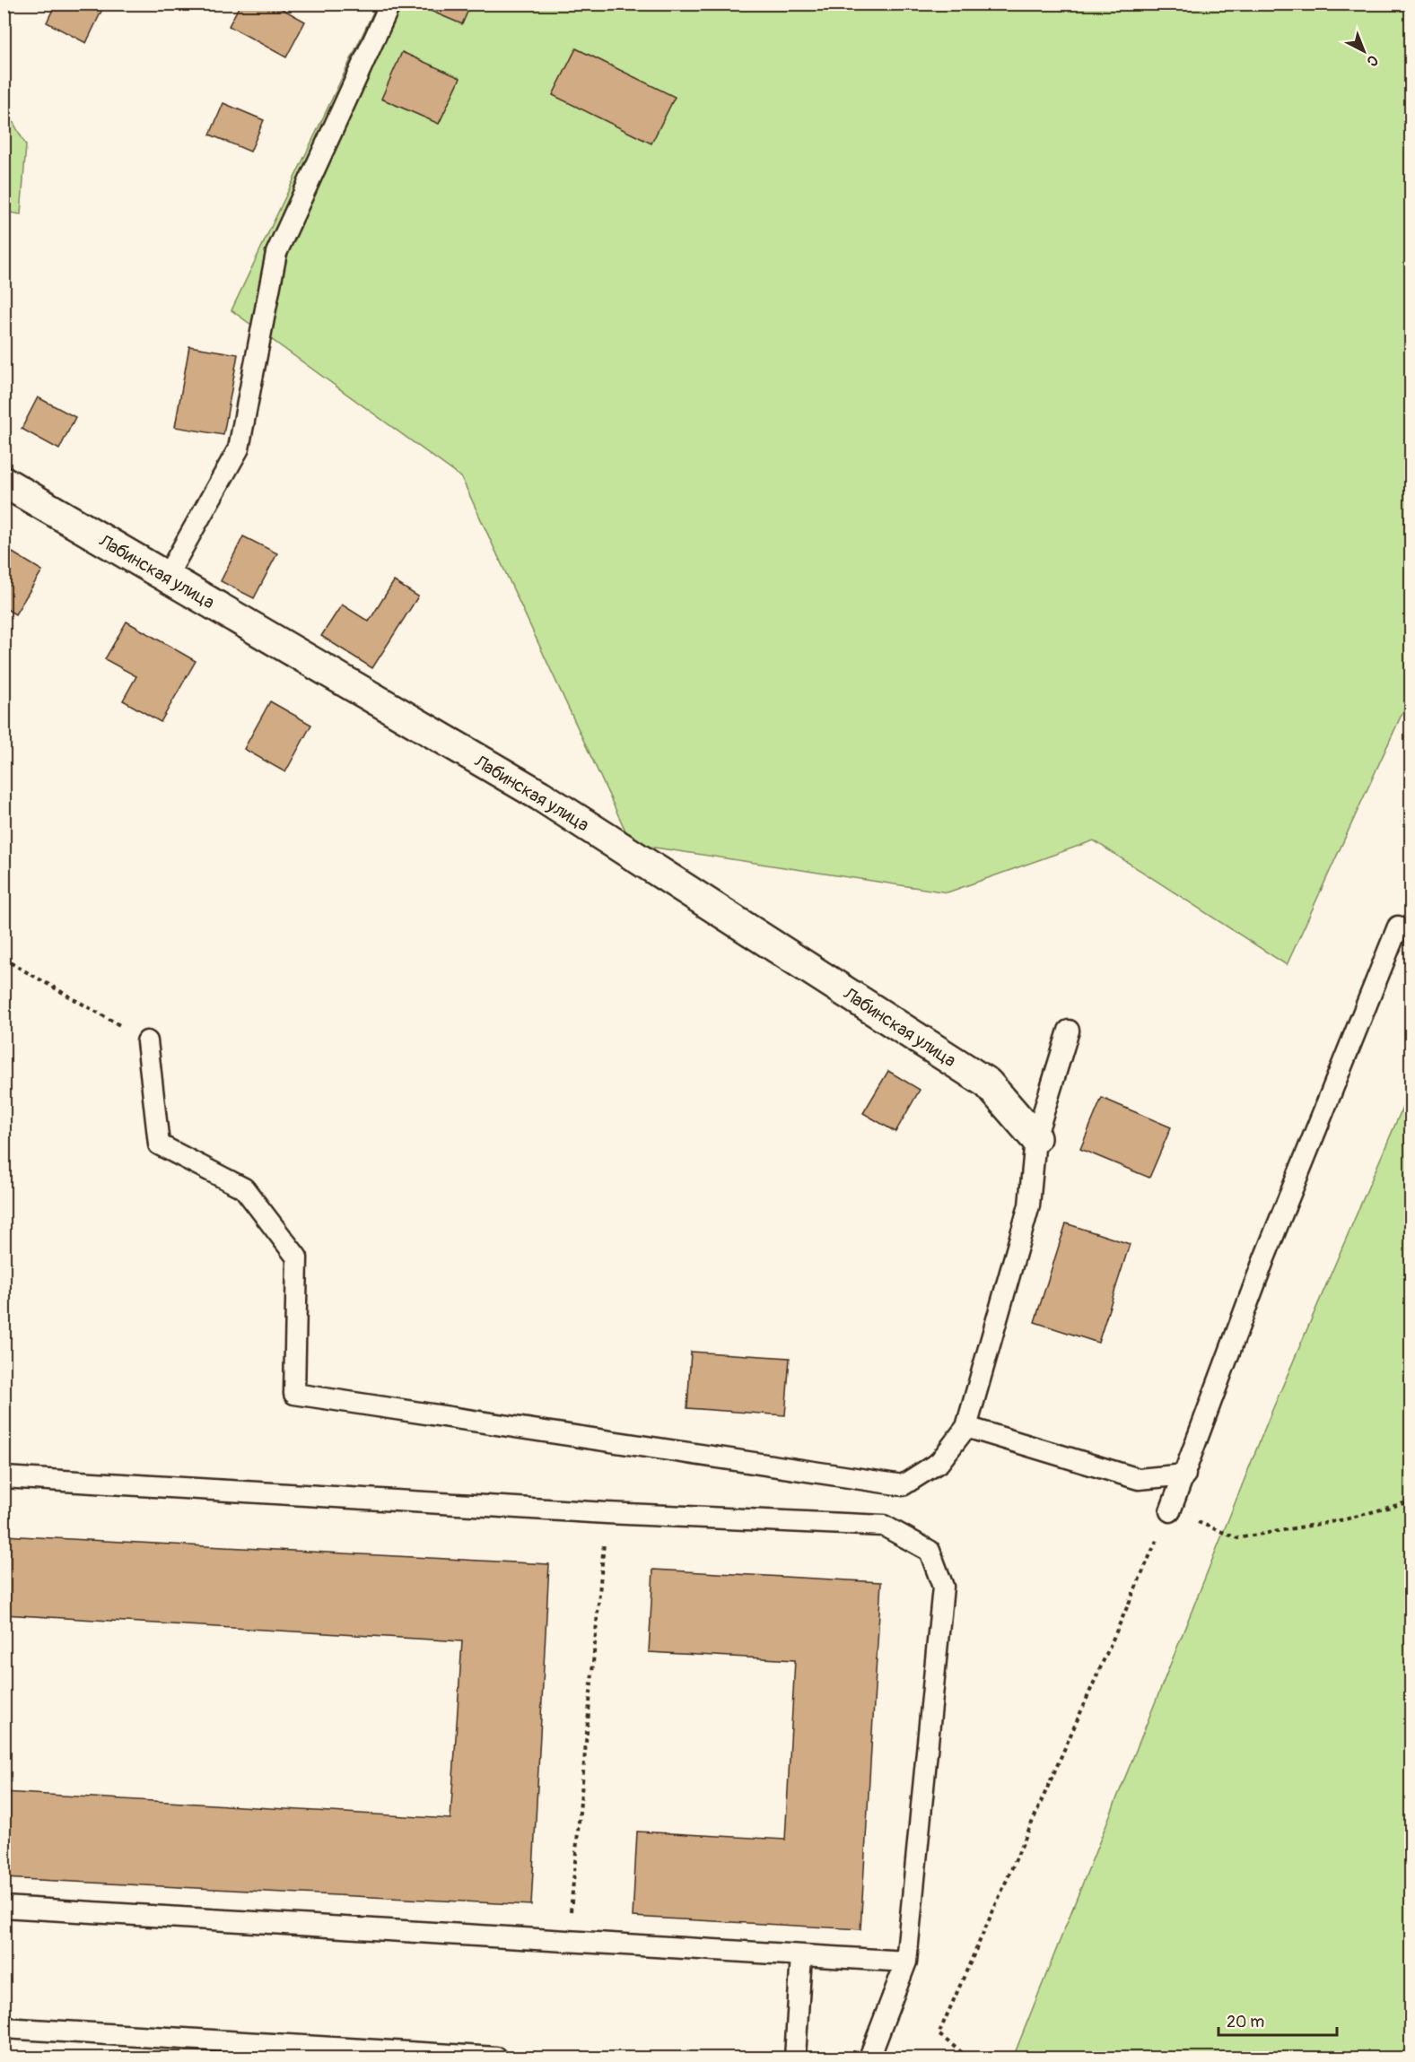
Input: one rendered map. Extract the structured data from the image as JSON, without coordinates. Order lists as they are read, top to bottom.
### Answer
{
  "streets": {
    "street": ["Лабинская улица"]
  },
  "scale_bar": "20 m",
  "north": "bottom right"
}
